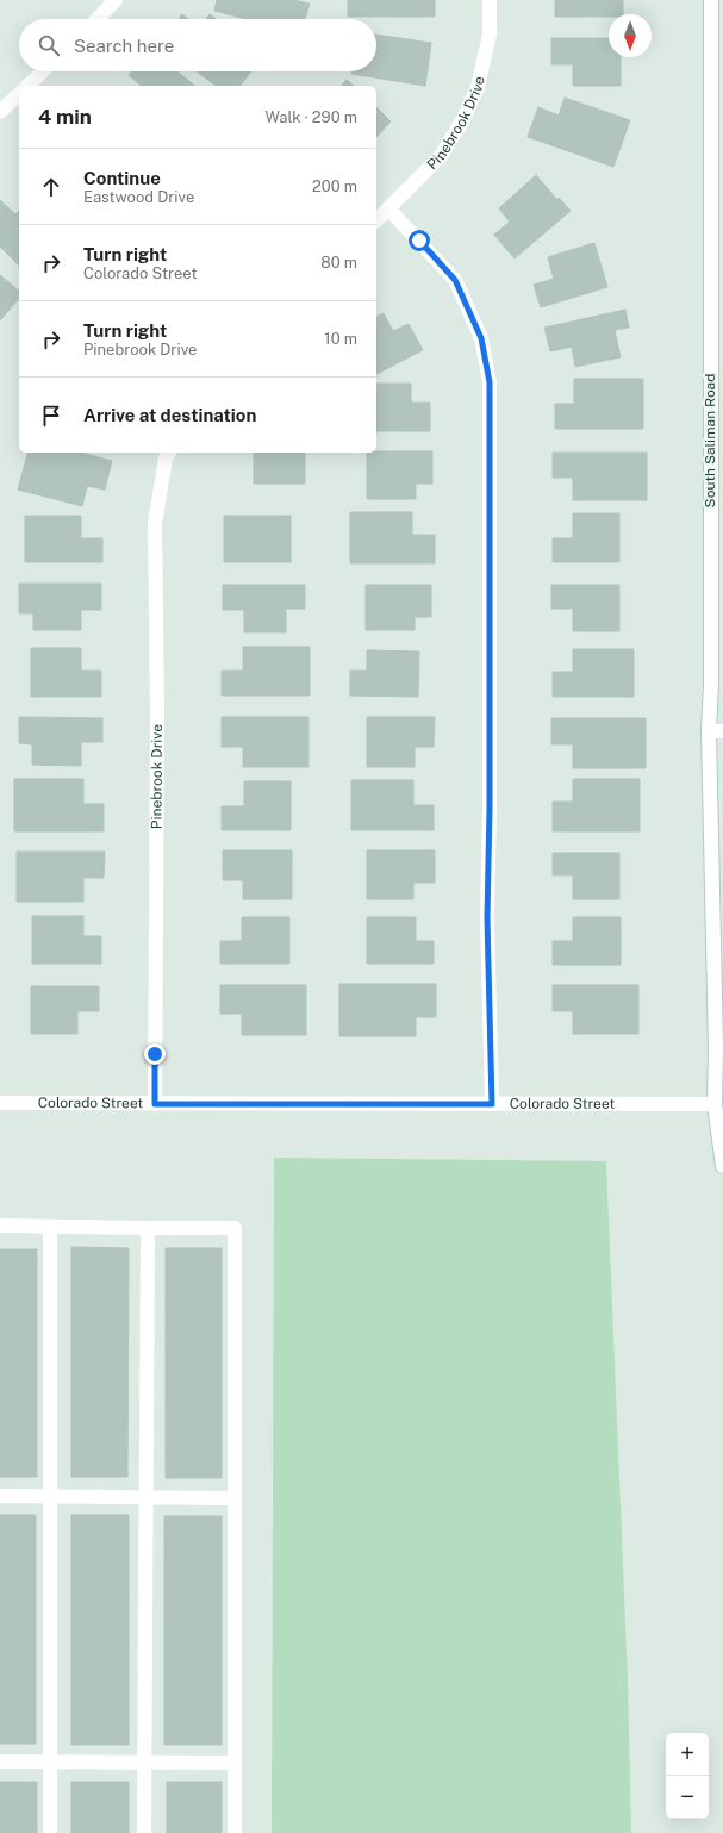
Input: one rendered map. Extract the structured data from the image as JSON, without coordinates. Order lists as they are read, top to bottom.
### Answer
{
  "streets": {
    "street": ["Pinebrook Drive", "South Saliman Road", "Colorado Street"]
  },
  "crossings": [
    ["Pinebrook Drive", "Colorado Street"],
    ["South Saliman Road", "Colorado Street"]
  ],
  "north": "bottom",
  "page": {
    "search": "Search here",
    "heading": ["4 min", "Walk · 290 m"],
    "list": [
      ["Continue", "Eastwood Drive", "200 m"],
      ["Turn right", "Colorado Street", "80 m"],
      ["Turn right", "Pinebrook Drive", "10 m"],
      "Arrive at destination"
    ],
    "map_buttons": ["+", "−"]
  }
}
